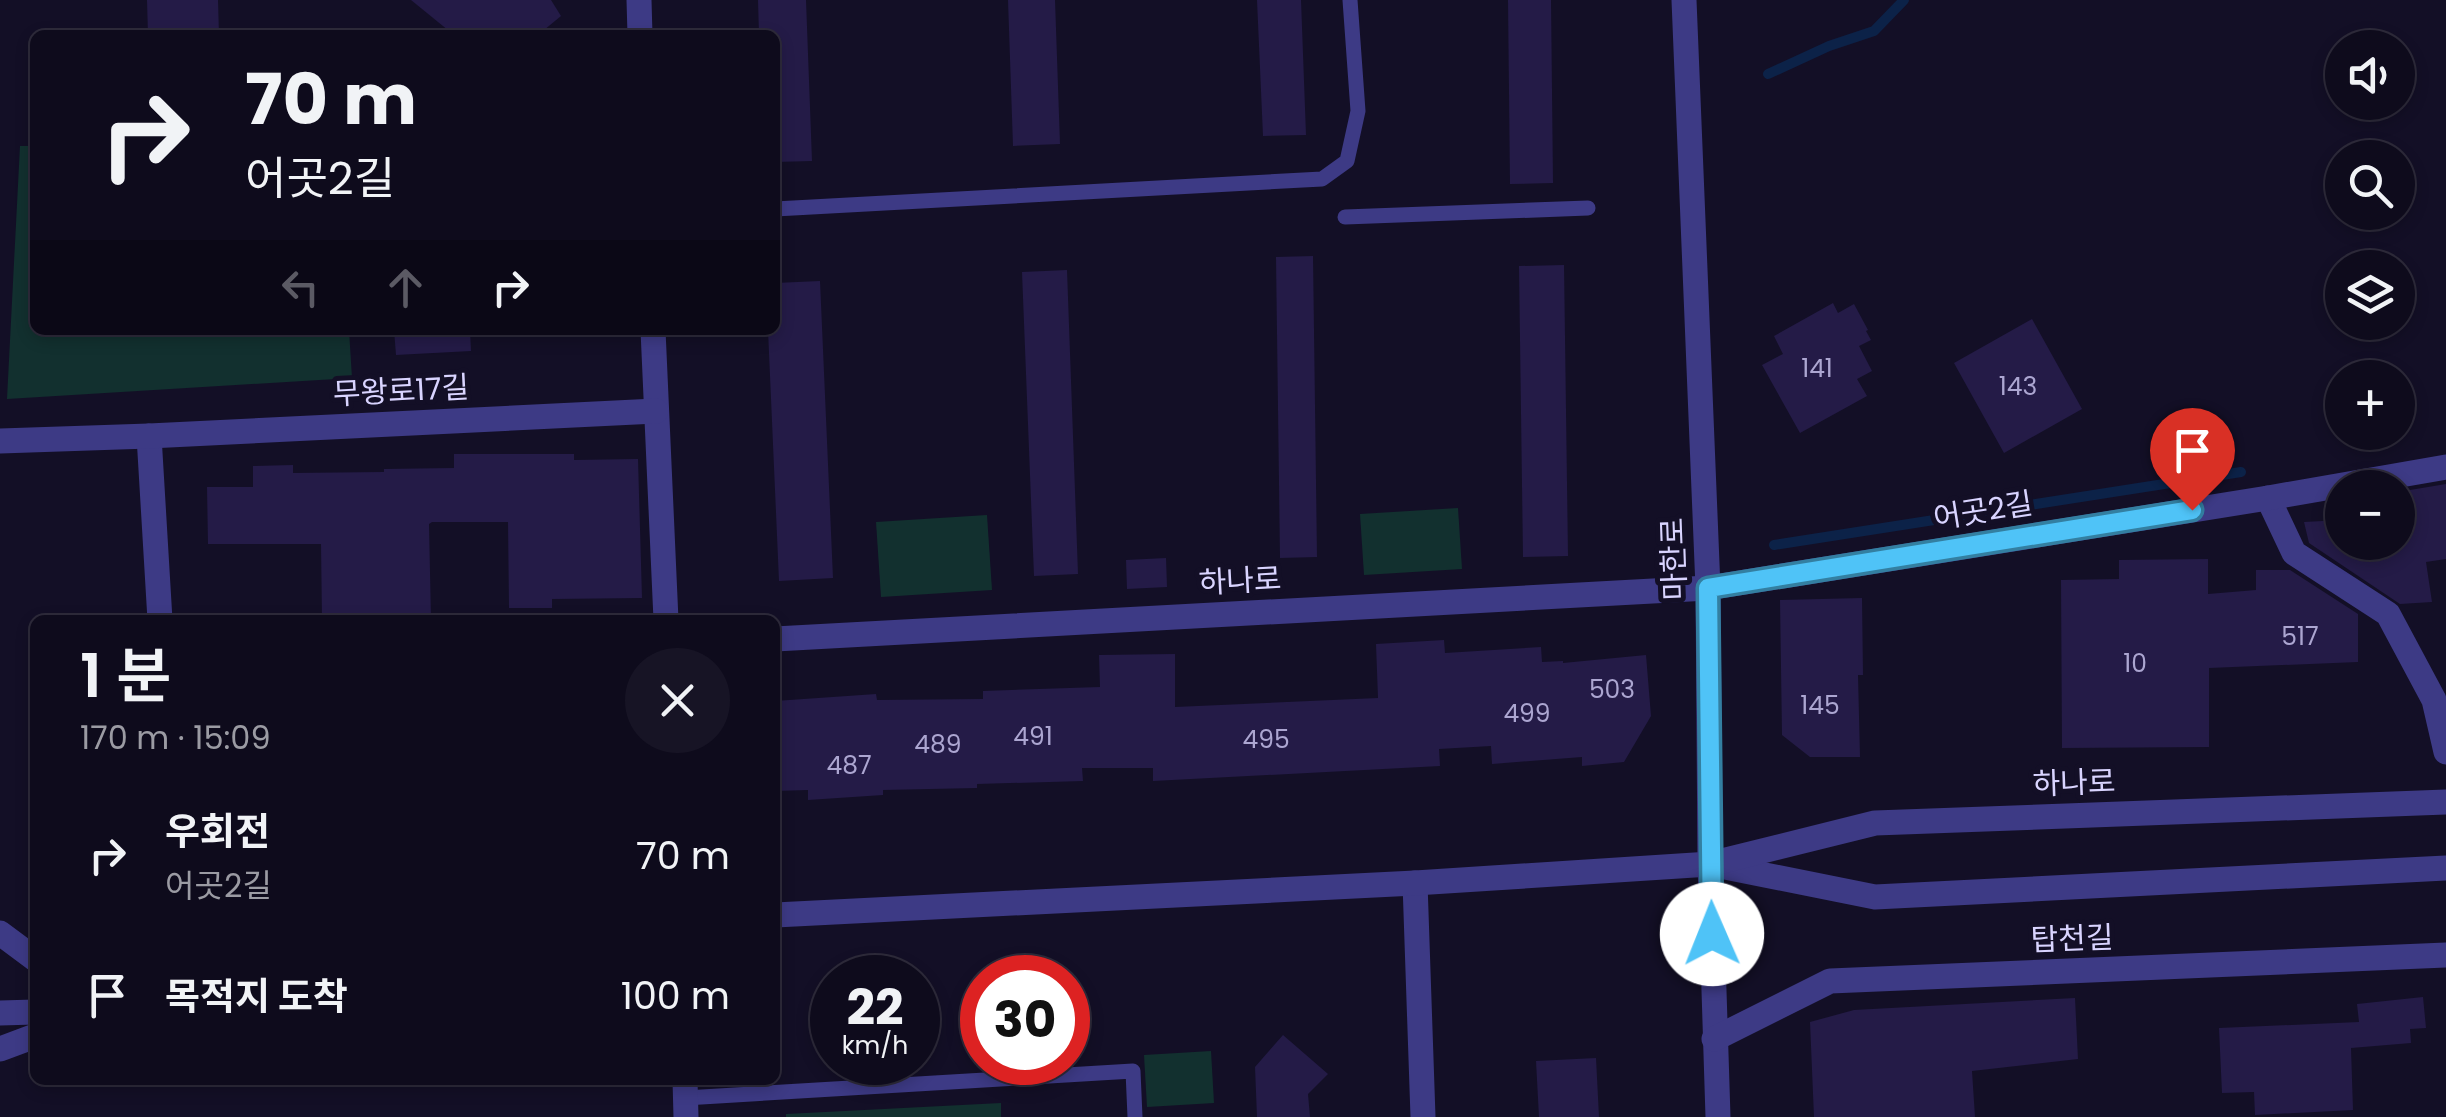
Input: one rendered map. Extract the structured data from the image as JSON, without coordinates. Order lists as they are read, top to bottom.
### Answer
{
  "streets": {
    "street": [
      "무왕로17길",
      "어곳2길",
      "마한로",
      "하나로",
      "탑천길"
    ]
  },
  "crossings": [
    ["어곳2길", "마한로"],
    ["어곳2길", "하나로"],
    ["마한로", "하나로"],
    ["마한로", "탑천길"]
  ],
  "house_numbers": [
    "141",
    "143",
    "517",
    "10",
    "503",
    "145",
    "499",
    "491",
    "495",
    "489",
    "487"
  ],
  "page": {
    "map_buttons": ["+", "−"],
    "turn": ["70 m", "어곳2길"],
    "heading": ["1 분", "170 m · 15:09"],
    "list": [
      {
        "name": "우회전",
        "note": "어곳2길",
        "value": "70 m"
      },
      {
        "name": "목적지 도착",
        "value": "100 m"
      }
    ],
    "speed": "22 km/h",
    "limit": "30"
  }
}
